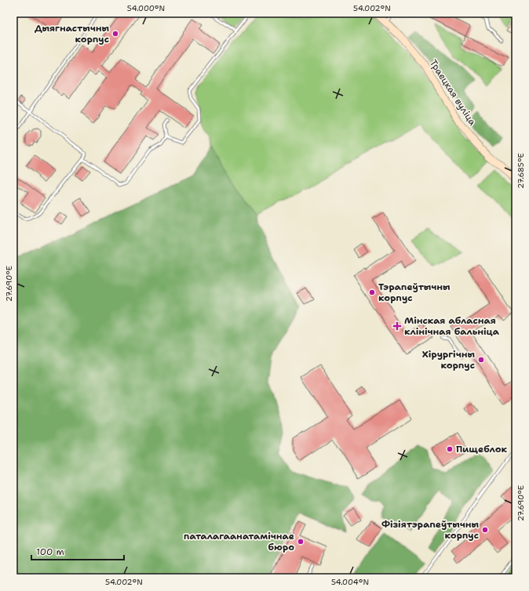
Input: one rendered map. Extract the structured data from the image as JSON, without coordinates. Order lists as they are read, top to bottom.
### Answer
{
  "streets": {
    "street": ["Траецкая вуліца"]
  },
  "places": {
    "other": [
      "Дыягнастычны корпус",
      "Тэрапеўтычны корпус",
      "Хірургічны корпус",
      "Пищеблок",
      "Фізіятэрапеўтычны корпус",
      "паталагаанатамічнае бюро"
    ],
    "health": ["Мінская абласная клінічная бальніца"]
  },
  "scale_bar": "100 m",
  "coordinates": [
    "54.000°N",
    "54.002°N",
    "27.685°E",
    "27.690°E",
    "54.004°N"
  ]
}
